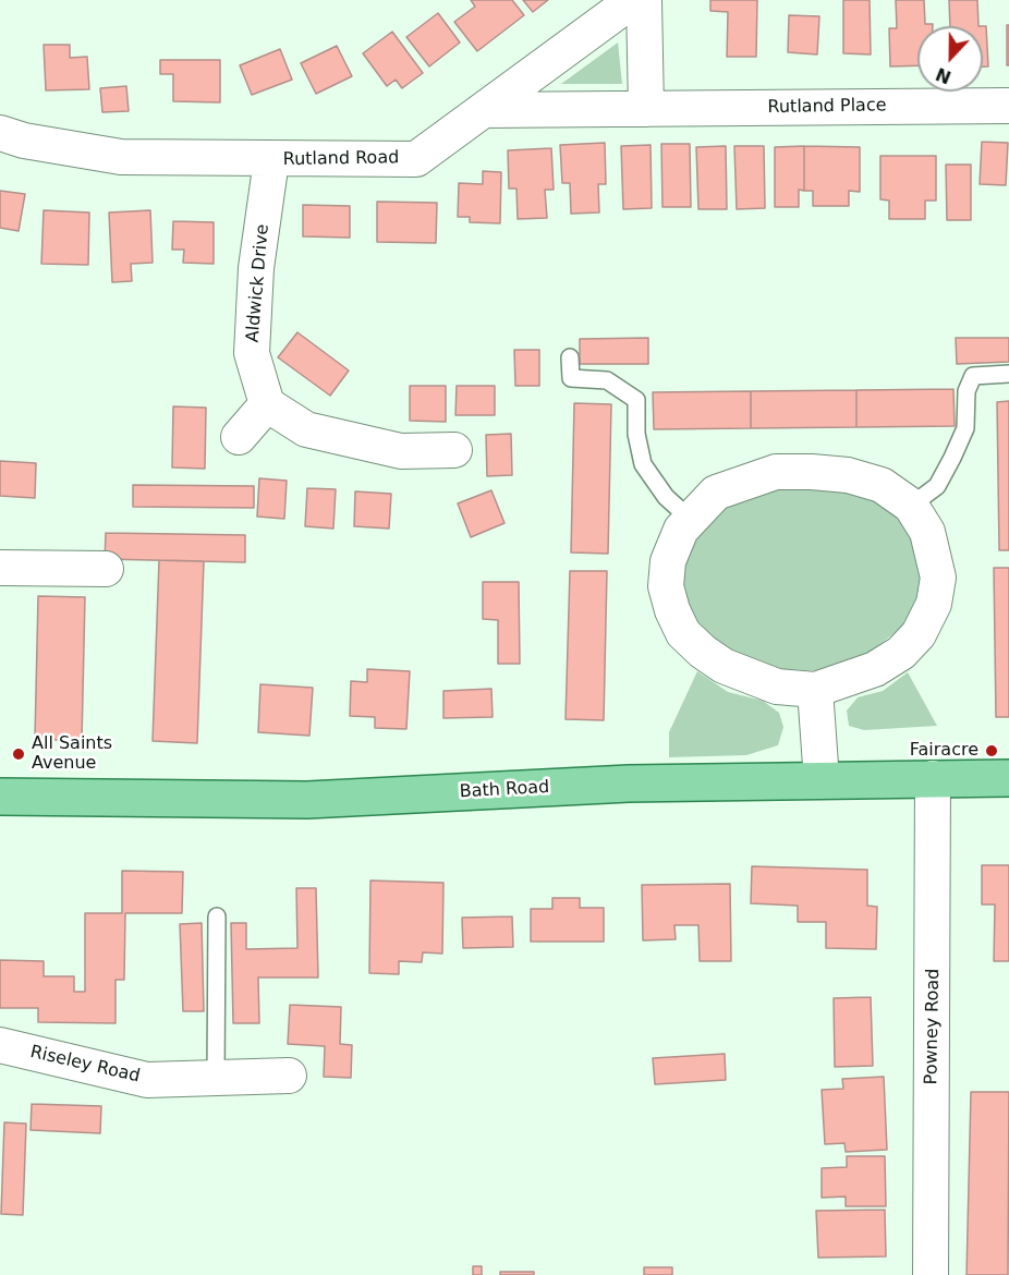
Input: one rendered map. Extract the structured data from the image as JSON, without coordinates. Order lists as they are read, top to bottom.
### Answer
{
  "streets": {
    "main road": ["Bath Road"],
    "street": [
      "Rutland Place",
      "Rutland Road",
      "Aldwick Drive",
      "Powney Road",
      "Riseley Road"
    ]
  },
  "crossings": [
    ["Rutland Place", "Rutland Road"],
    ["Rutland Road", "Aldwick Drive"],
    ["Bath Road", "Powney Road"]
  ],
  "places": ["Fairacre", "All Saints Avenue"],
  "north": "bottom"
}
